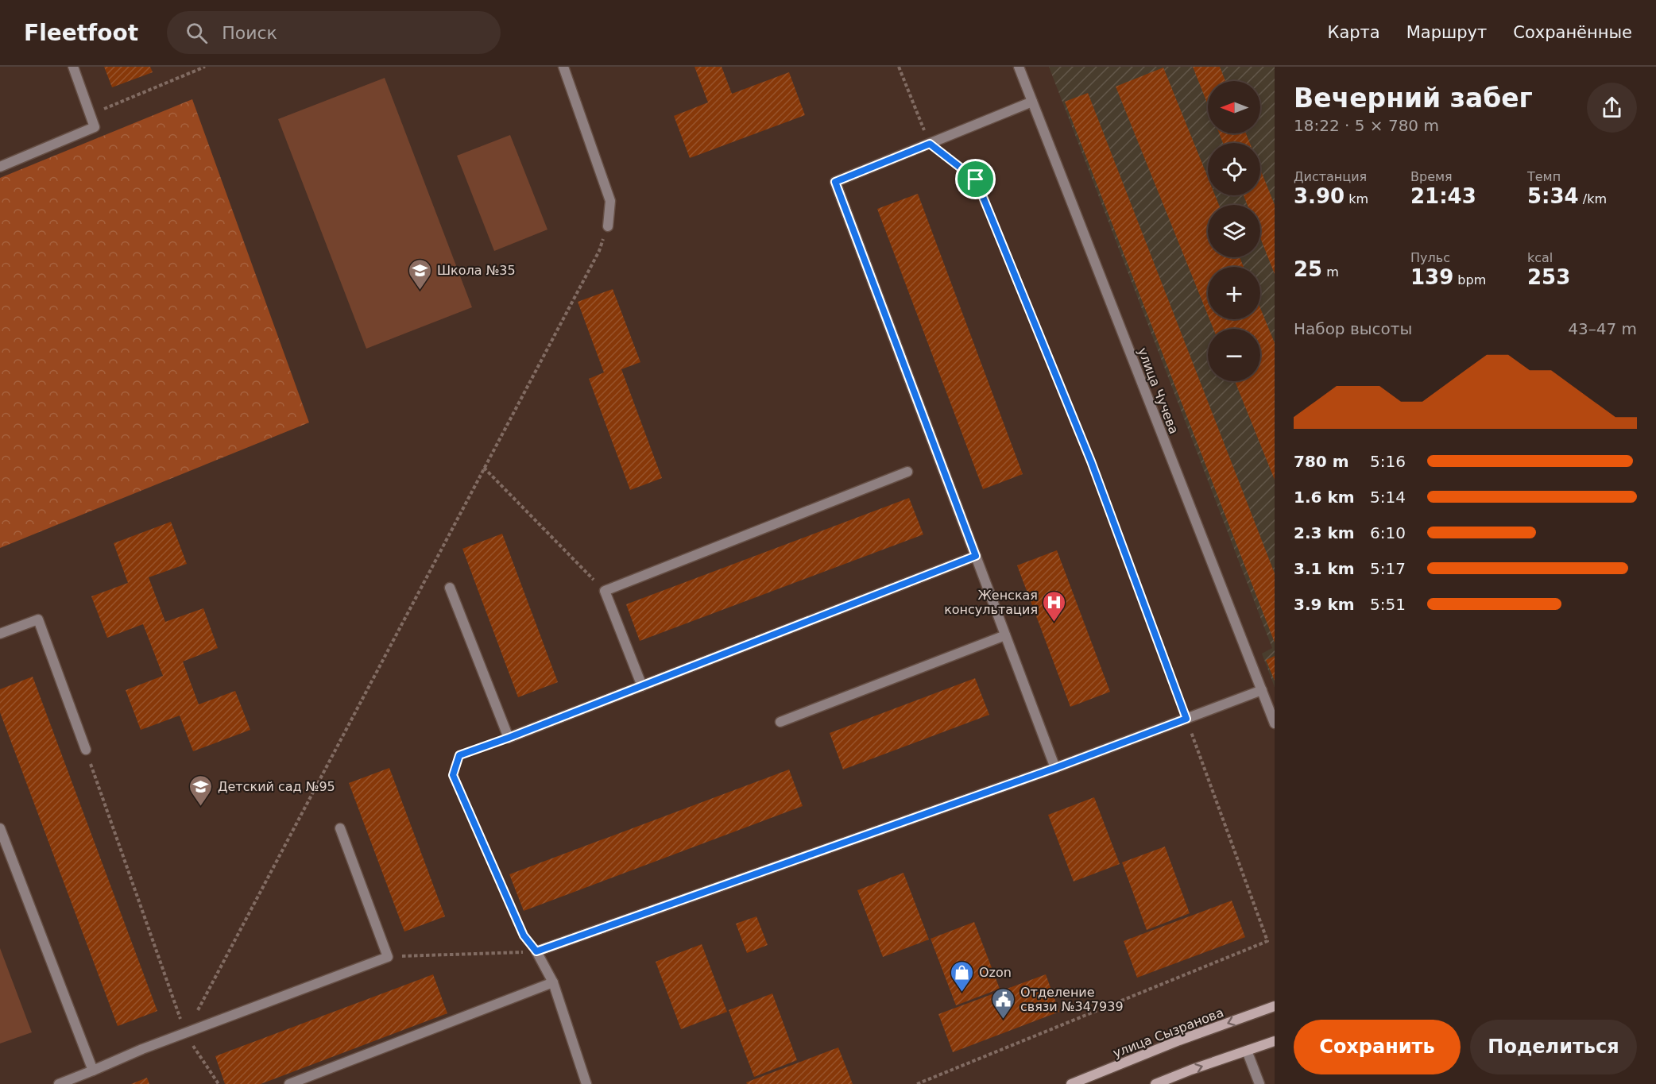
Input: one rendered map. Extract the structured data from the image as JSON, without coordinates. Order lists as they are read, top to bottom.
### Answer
{
  "streets": {
    "main road": ["улица Сызранова"],
    "street": ["улица Чучева"]
  },
  "places": {
    "school or university": ["Школа №35", "Детский сад №95"],
    "hospital": ["Женская консультация"],
    "shop": ["Ozon"],
    "public building": ["Отделение связи №347939"]
  },
  "north": "left",
  "page": {
    "header": "Fleetfoot",
    "search": "Поиск",
    "nav": ["Карта", "Маршрут", "Сохранённые"],
    "heading": ["Вечерний забег", "18:22 · 5 × 780 m"],
    "map_buttons": ["+", "−"],
    "stats": [
      ["Дистанция", "3.90 km"],
      ["Время", "21:43"],
      ["Темп", "5:34 /km"],
      ["25 m"],
      ["Пульс", "139 bpm"],
      ["kcal", "253"]
    ],
    "chart": ["Набор высоты", "43–47 m"],
    "list": [
      {
        "name": "780 m",
        "note": "5:16"
      },
      {
        "name": "1.6 km",
        "note": "5:14"
      },
      {
        "name": "2.3 km",
        "note": "6:10"
      },
      {
        "name": "3.1 km",
        "note": "5:17"
      },
      {
        "name": "3.9 km",
        "note": "5:51"
      }
    ],
    "buttons": ["Сохранить", "Поделиться"]
  }
}
